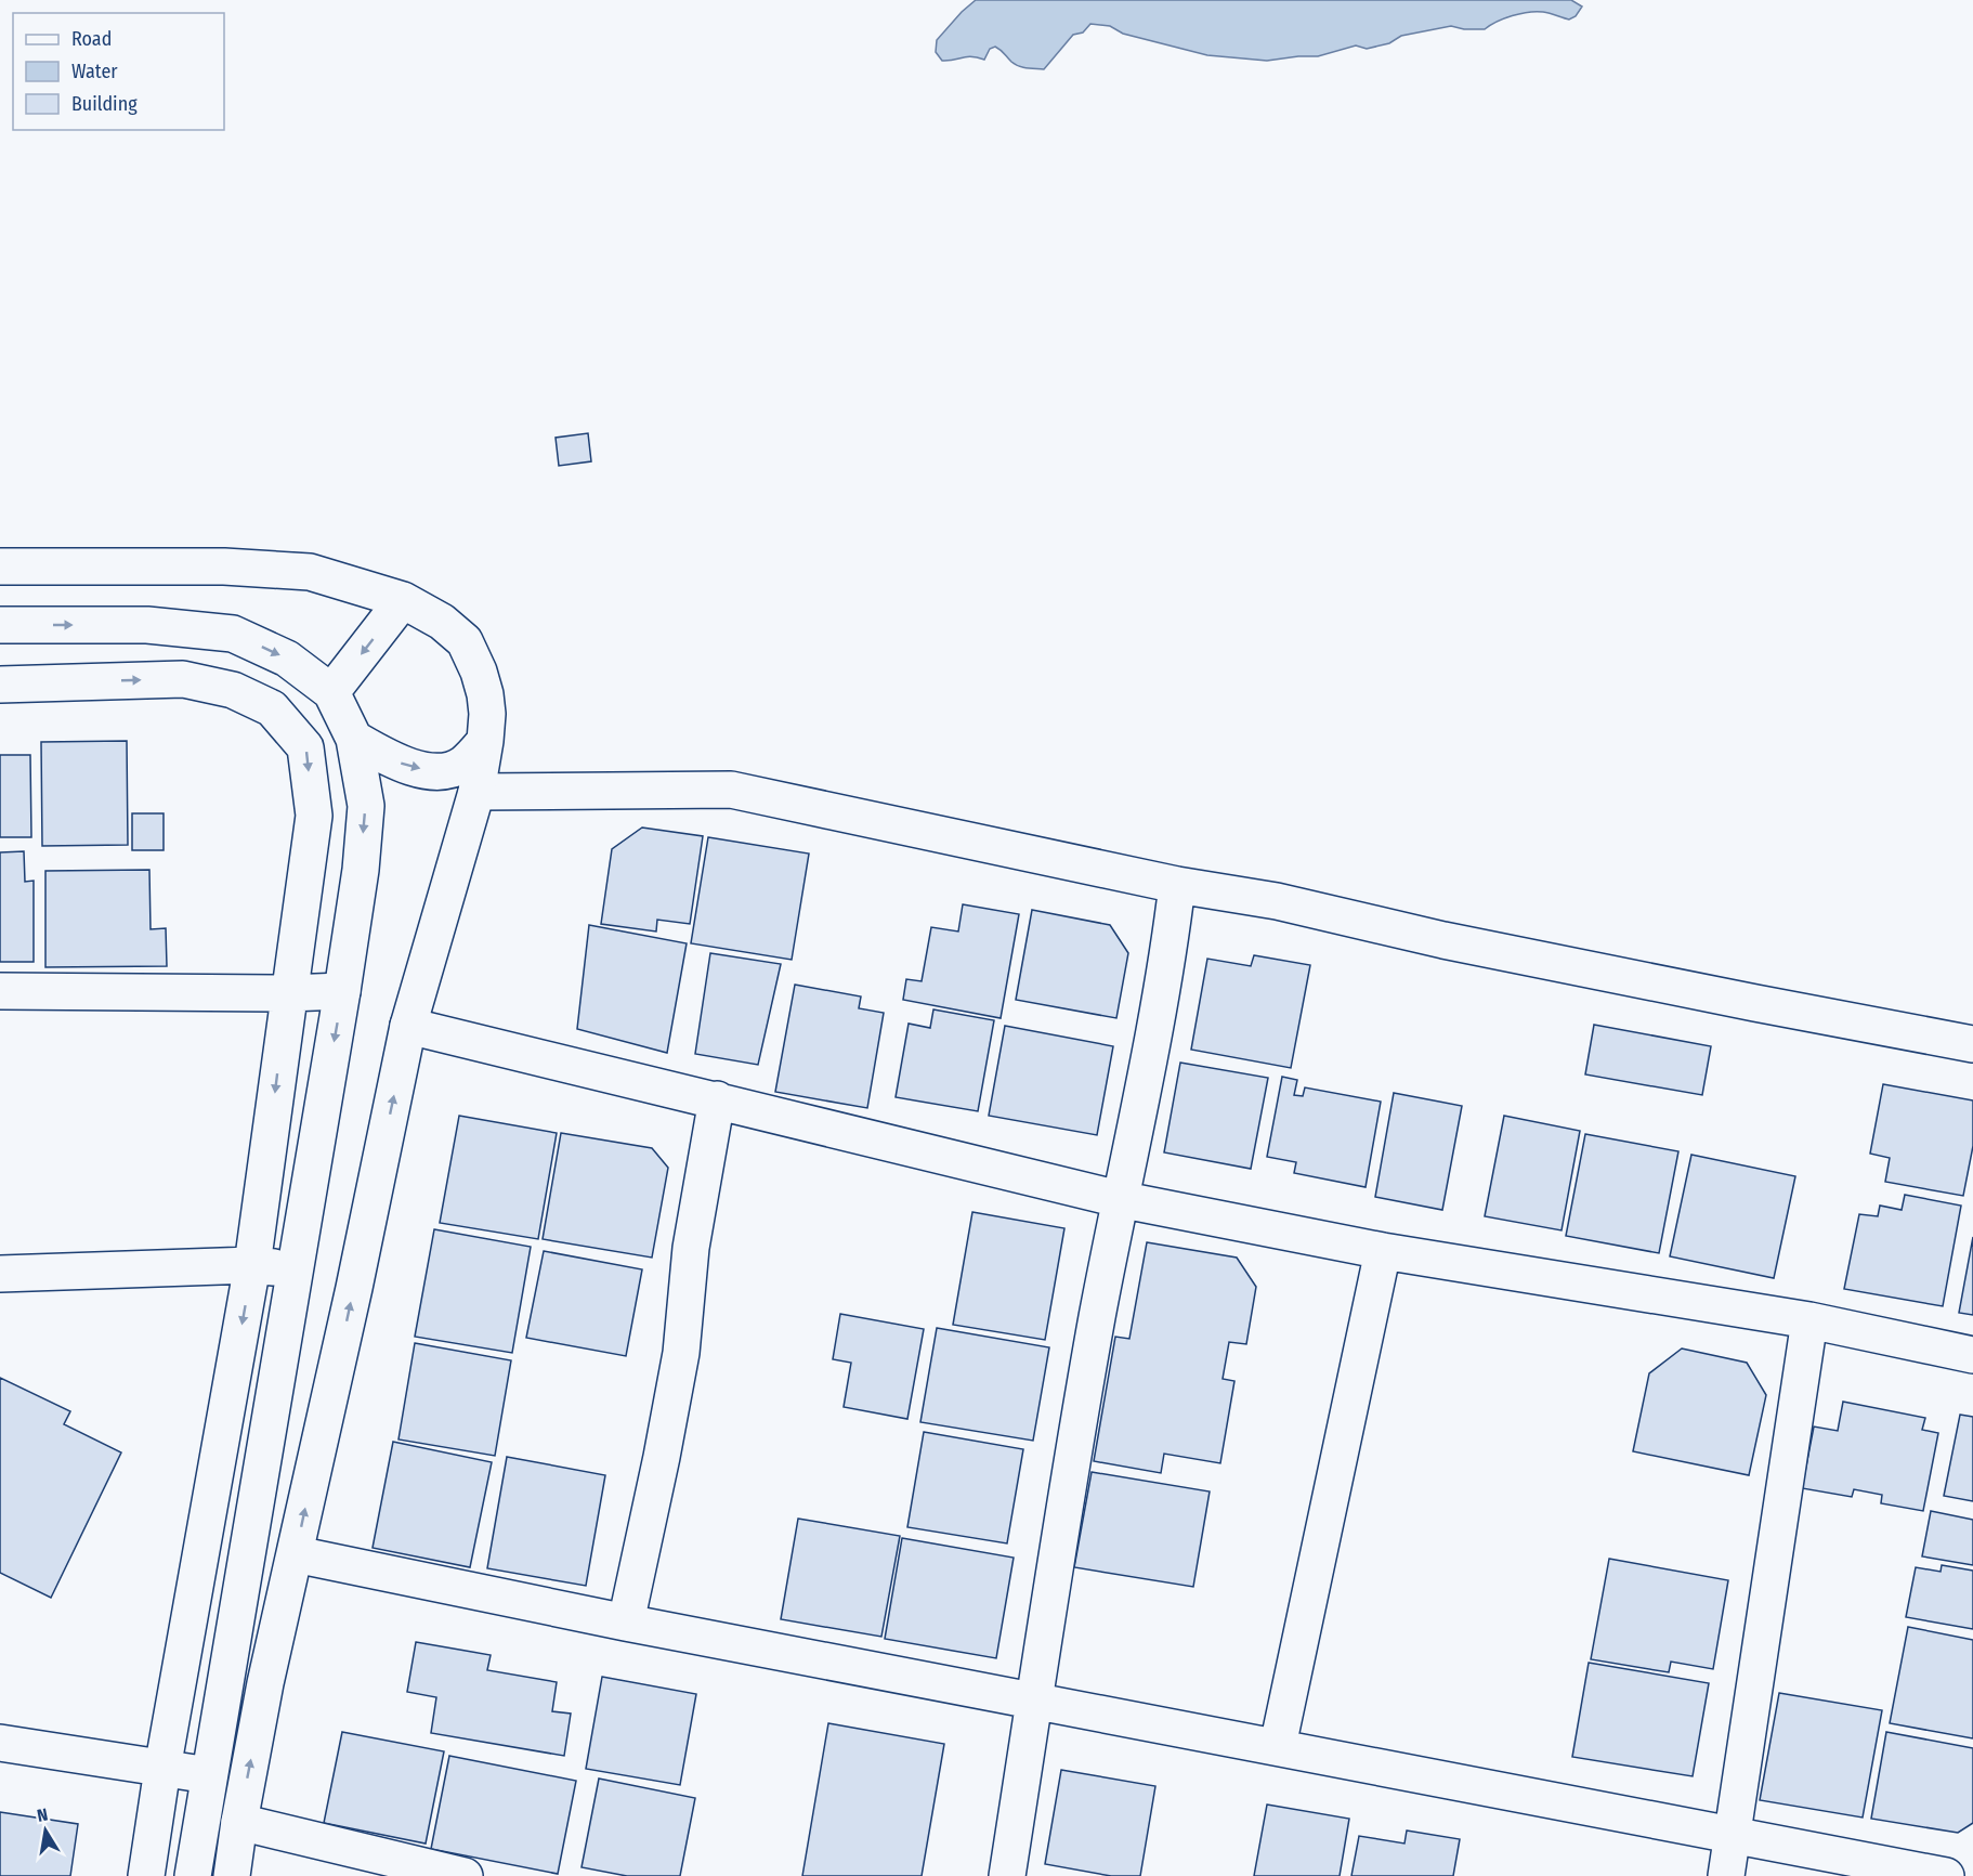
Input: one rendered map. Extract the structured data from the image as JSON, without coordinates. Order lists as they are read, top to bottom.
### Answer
{
  "legend": ["Road", "Water", "Building"],
  "north": "top"
}
